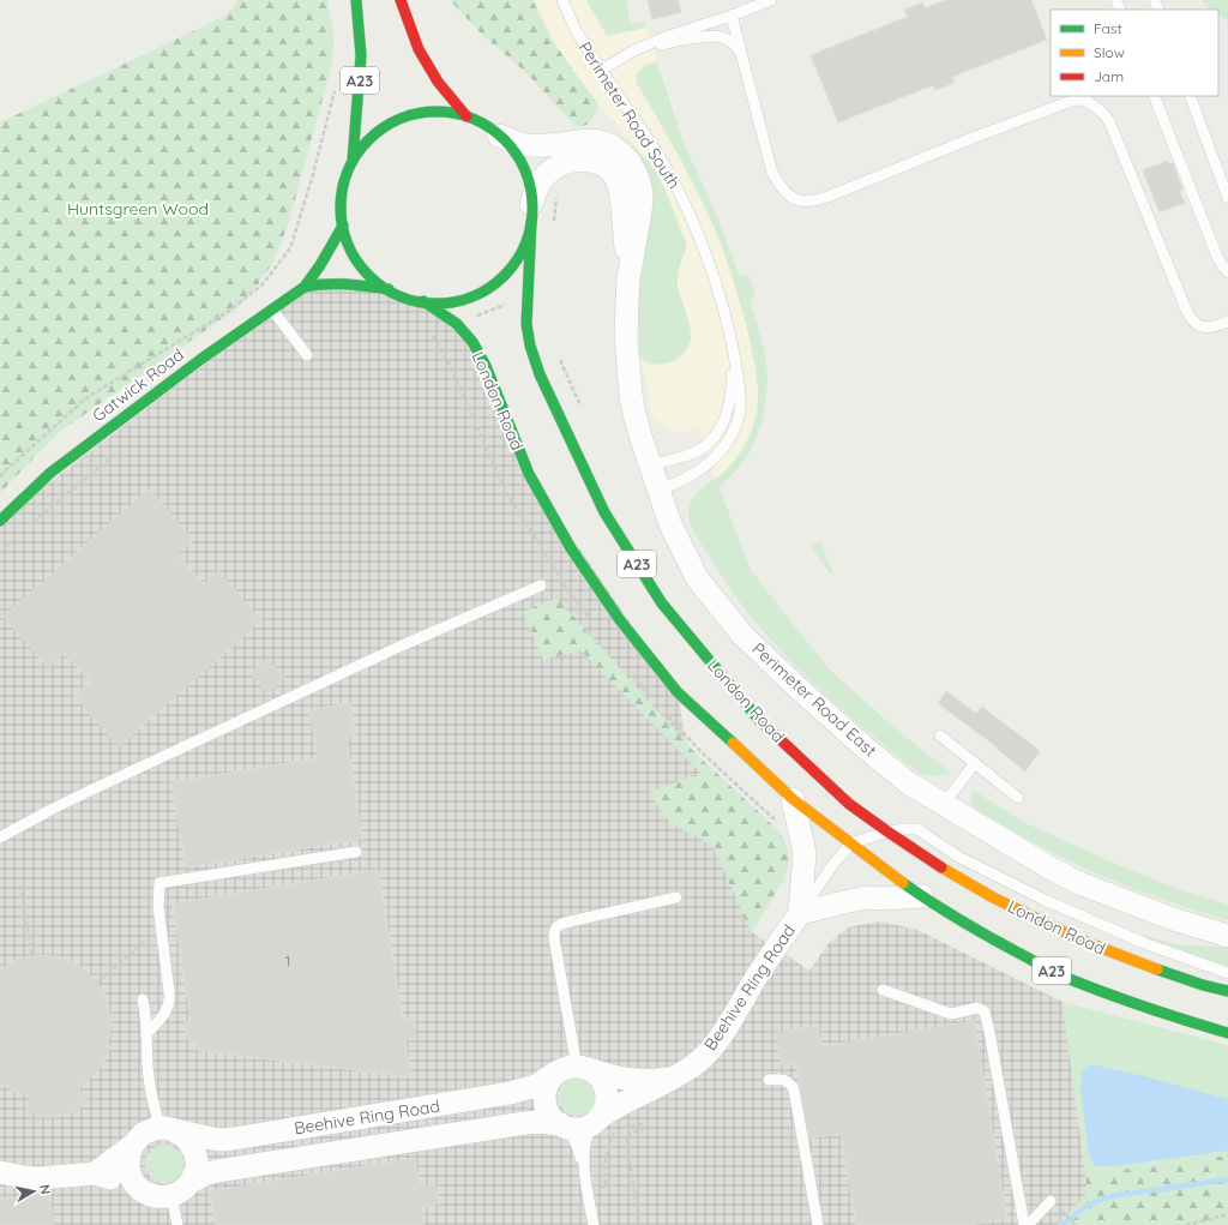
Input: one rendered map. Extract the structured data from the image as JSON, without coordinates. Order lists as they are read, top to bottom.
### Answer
{
  "streets": {
    "main road": ["A23", "Gatwick Road", "London Road"],
    "street": ["Perimeter Road East", "Beehive Ring Road"],
    "lane": ["Perimeter Road South"]
  },
  "crossings": [
    ["Perimeter Road South", "Perimeter Road East"],
    ["London Road", "Perimeter Road East"],
    ["London Road", "Beehive Ring Road"]
  ],
  "parks": ["Huntsgreen Wood"],
  "house_numbers": ["1"],
  "legend": ["Fast", "Slow", "Jam"],
  "north": "right"
}
